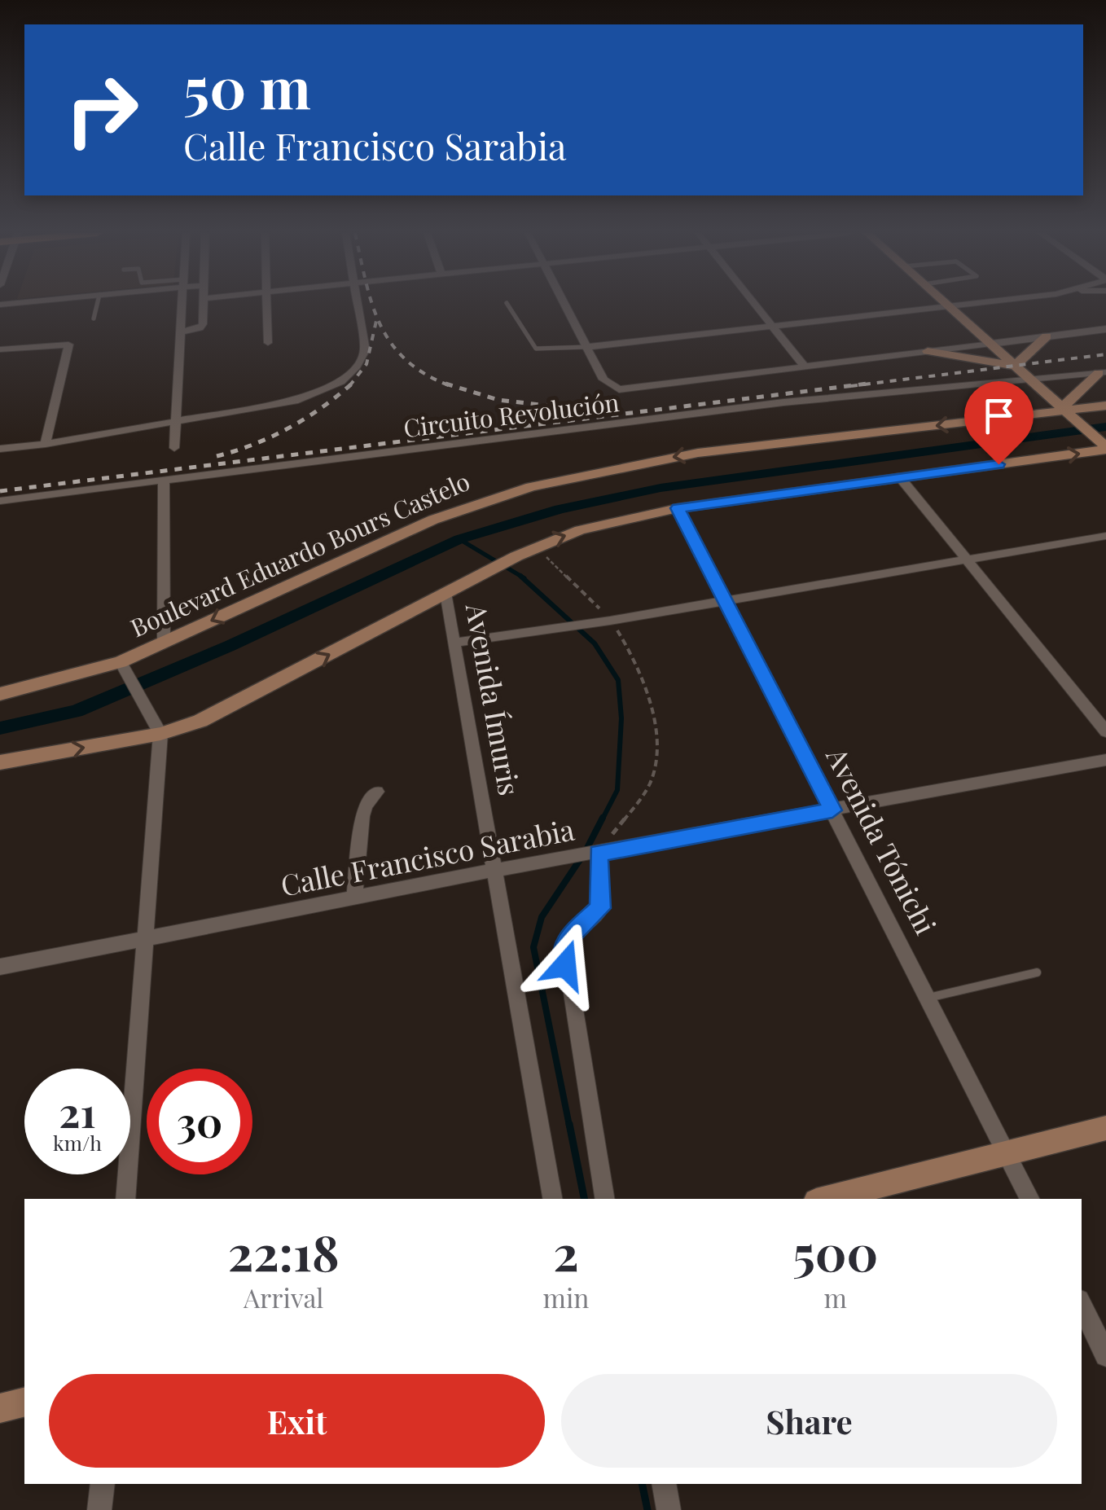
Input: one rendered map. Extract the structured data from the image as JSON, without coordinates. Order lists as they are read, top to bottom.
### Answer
{
  "streets": {
    "main road": ["Boulevard Eduardo Bours Castelo"],
    "street": [
      "Circuito Revolución",
      "Avenida Ímuris",
      "Avenida Tónichi",
      "Calle Francisco Sarabia"
    ]
  },
  "crossings": [
    ["Avenida Ímuris", "Calle Francisco Sarabia"],
    ["Avenida Tónichi", "Calle Francisco Sarabia"]
  ],
  "page": {
    "turn": ["50 m", "Calle Francisco Sarabia"],
    "speed": "21 km/h",
    "limit": "30",
    "eta": [
      "22:18",
      "Arrival",
      "2",
      "min",
      "500",
      "m"
    ],
    "buttons": ["Exit", "Share"]
  }
}
